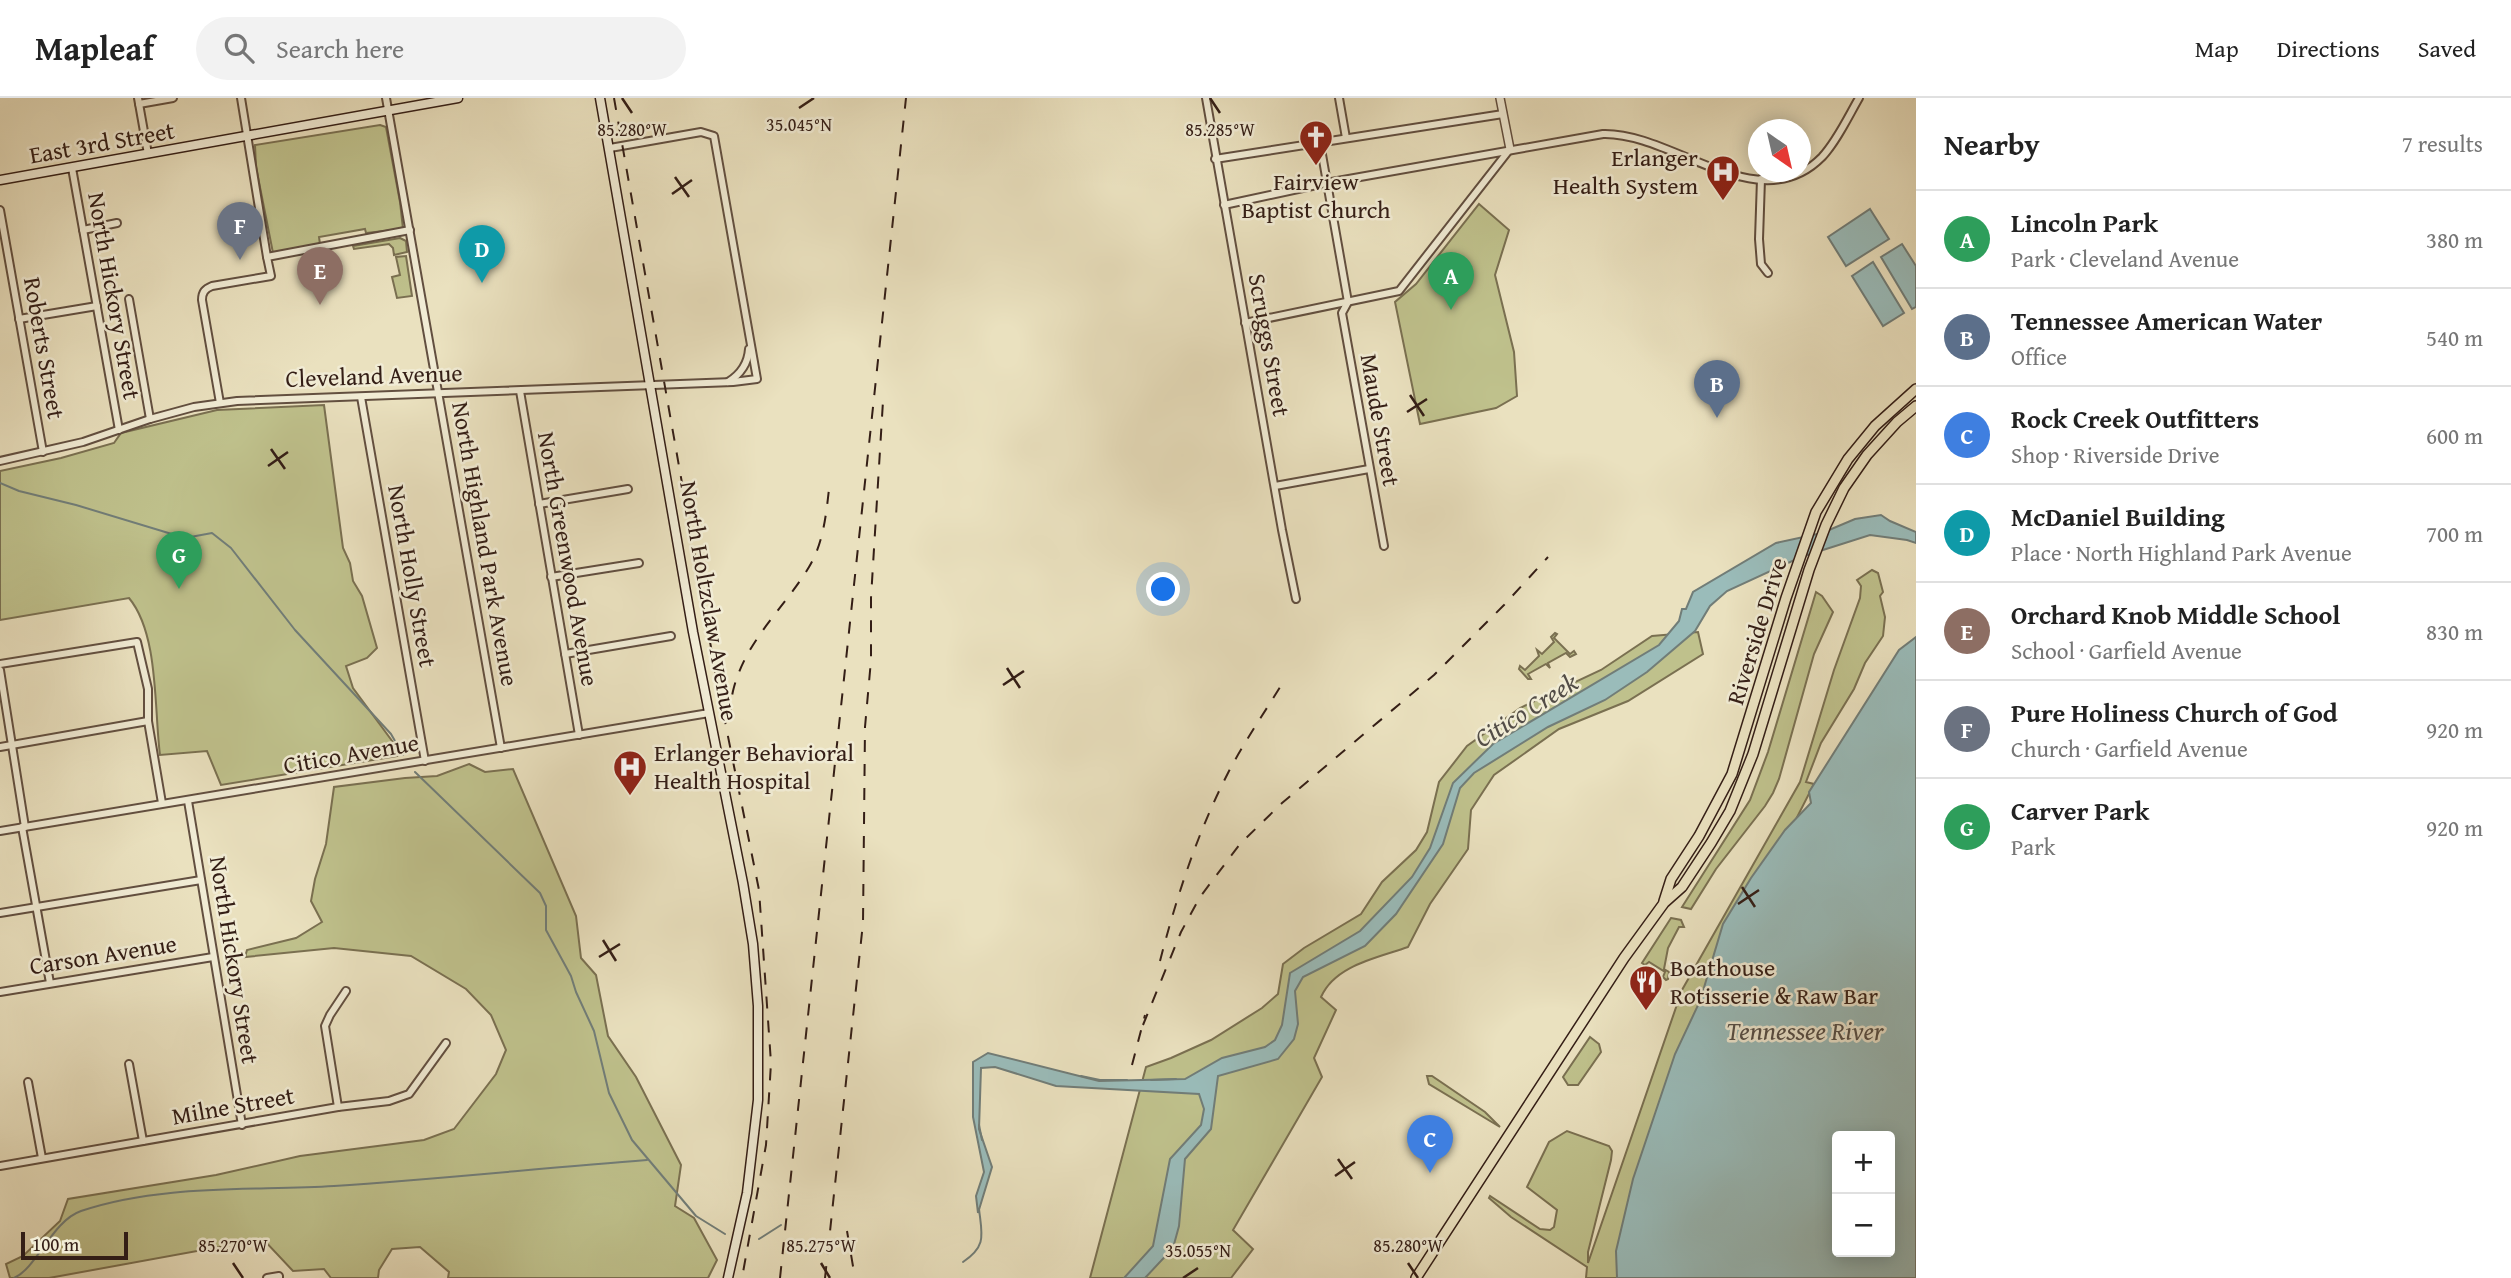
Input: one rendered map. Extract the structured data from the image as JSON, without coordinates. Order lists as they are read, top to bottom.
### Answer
{
  "streets": {
    "main road": ["East 3rd Street", "North Holtzclaw Avenue", "Riverside Drive"],
    "street": [
      "North Hickory Street",
      "Scruggs Street",
      "Roberts Street",
      "Cleveland Avenue",
      "Maude Street",
      "North Highland Park Avenue",
      "North Greenwood Avenue",
      "North Holly Street",
      "Citico Avenue",
      "Carson Avenue",
      "Milne Street"
    ]
  },
  "crossings": [
    ["East 3rd Street", "North Hickory Street"],
    ["East 3rd Street", "North Highland Park Avenue"],
    ["North Hickory Street", "Cleveland Avenue"],
    ["North Hickory Street", "Citico Avenue"],
    ["North Hickory Street", "Carson Avenue"],
    ["North Hickory Street", "Milne Street"],
    ["Roberts Street", "Cleveland Avenue"],
    ["Cleveland Avenue", "North Highland Park Avenue"],
    ["Cleveland Avenue", "North Greenwood Avenue"],
    ["Cleveland Avenue", "North Holly Street"],
    ["Cleveland Avenue", "North Holtzclaw Avenue"],
    ["North Highland Park Avenue", "Citico Avenue"],
    ["North Greenwood Avenue", "Citico Avenue"],
    ["North Holly Street", "Citico Avenue"],
    ["North Holtzclaw Avenue", "Citico Avenue"]
  ],
  "water": ["Citico Creek", "Tennessee River"],
  "places": {
    "church": ["Fairview Baptist Church"],
    "hospital": ["Erlanger Health System", "Erlanger Behavioral Health Hospital"],
    "restaurant": ["Boathouse Rotisserie & Raw Bar"]
  },
  "scale_bar": "100 m",
  "north": "bottom right",
  "page": {
    "header": "Mapleaf",
    "search": "Search here",
    "nav": ["Map", "Directions", "Saved"],
    "heading": ["Nearby", "7 results"],
    "list": [
      {
        "mark": "A",
        "name": "Lincoln Park",
        "note": "Park · Cleveland Avenue",
        "value": "380 m"
      },
      {
        "mark": "B",
        "name": "Tennessee American Water",
        "note": "Office",
        "value": "540 m"
      },
      {
        "mark": "C",
        "name": "Rock Creek Outfitters",
        "note": "Shop · Riverside Drive",
        "value": "600 m"
      },
      {
        "mark": "D",
        "name": "McDaniel Building",
        "note": "Place · North Highland Park Avenue",
        "value": "700 m"
      },
      {
        "mark": "E",
        "name": "Orchard Knob Middle School",
        "note": "School · Garfield Avenue",
        "value": "830 m"
      },
      {
        "mark": "F",
        "name": "Pure Holiness Church of God",
        "note": "Church · Garfield Avenue",
        "value": "920 m"
      },
      {
        "mark": "G",
        "name": "Carver Park",
        "note": "Park",
        "value": "920 m"
      }
    ],
    "pins": [
      "F",
      "D",
      "E",
      "A",
      "B",
      "G",
      "C"
    ],
    "map_buttons": ["+", "−"],
    "scale": "100 m"
  },
  "coordinates": [
    "35.045°N",
    "85.280°W",
    "85.285°W",
    "85.270°W",
    "85.275°W",
    "35.055°N"
  ]
}
